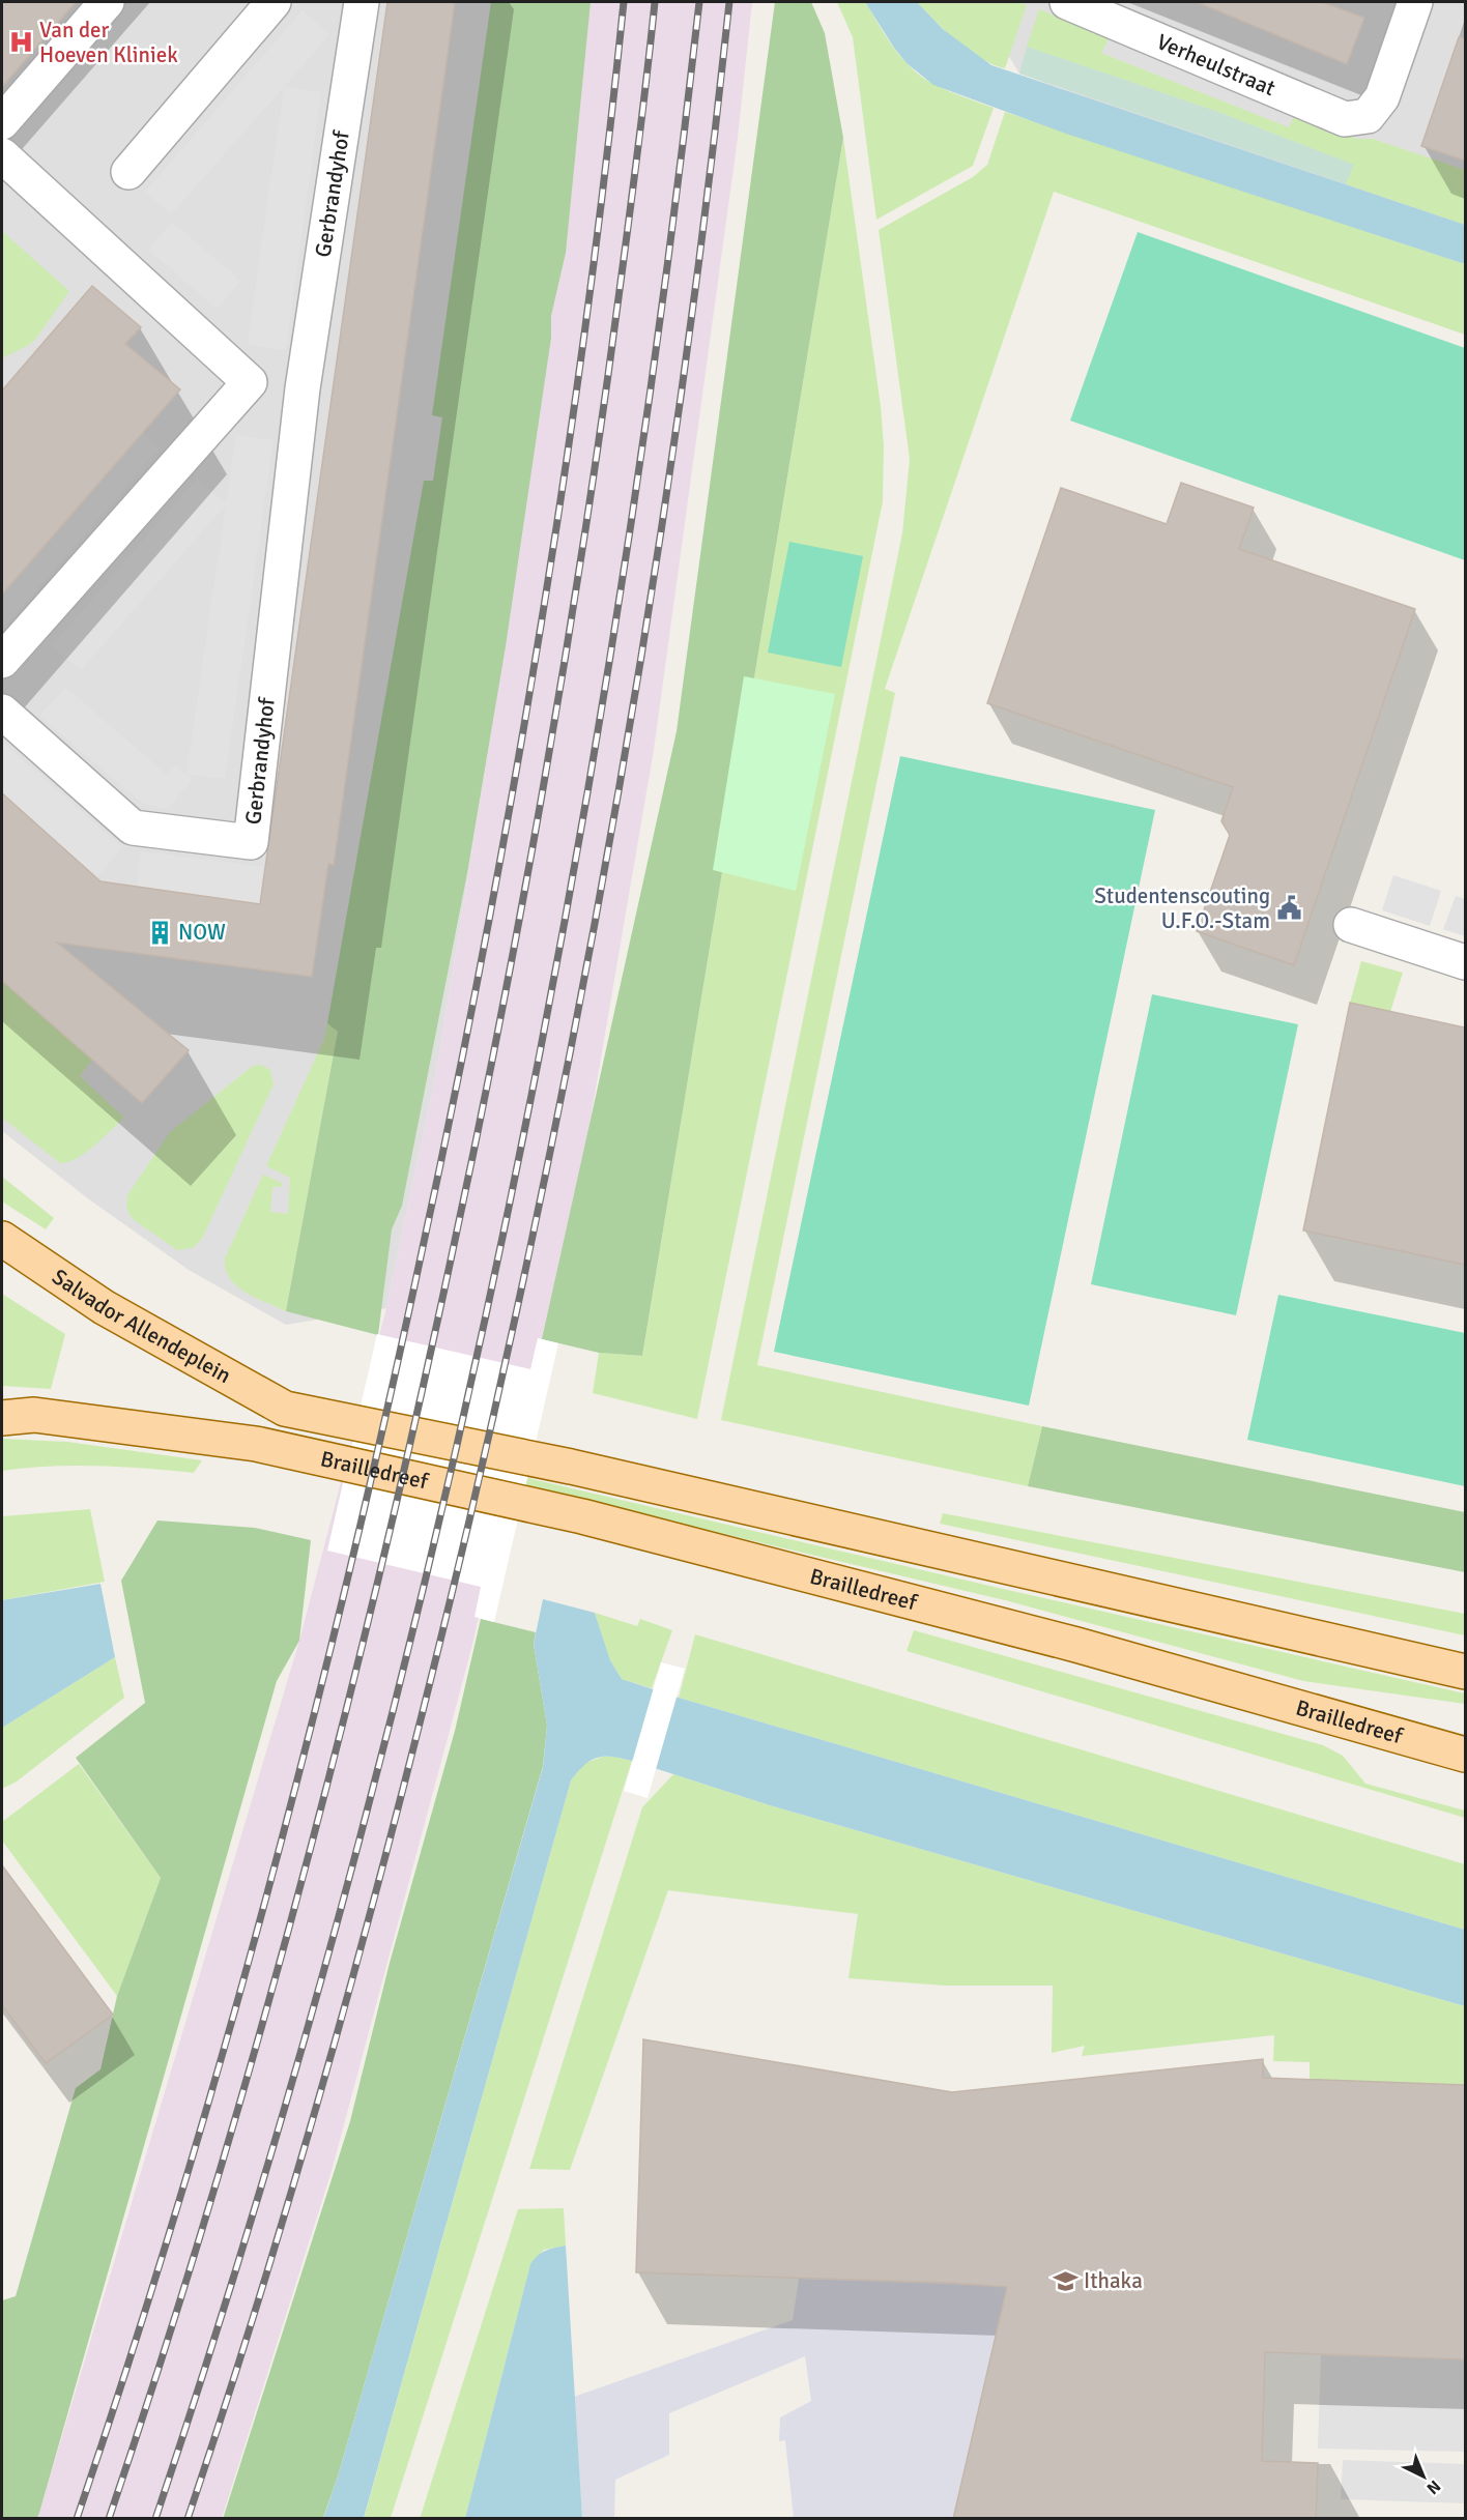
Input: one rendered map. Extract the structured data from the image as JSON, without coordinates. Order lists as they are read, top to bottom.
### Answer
{
  "streets": {
    "main road": ["Salvador Allendeplein", "Brailledreef"],
    "street": ["Verheulstraat", "Gerbrandyhof"]
  },
  "crossings": [
    ["Salvador Allendeplein", "Brailledreef"]
  ],
  "places": {
    "hospital": ["Van der Hoeven Kliniek"],
    "public building": ["Studentenscouting U.F.O.-Stam"],
    "building": ["NOW"],
    "school or university": ["Ithaka"]
  },
  "north": "bottom right"
}
